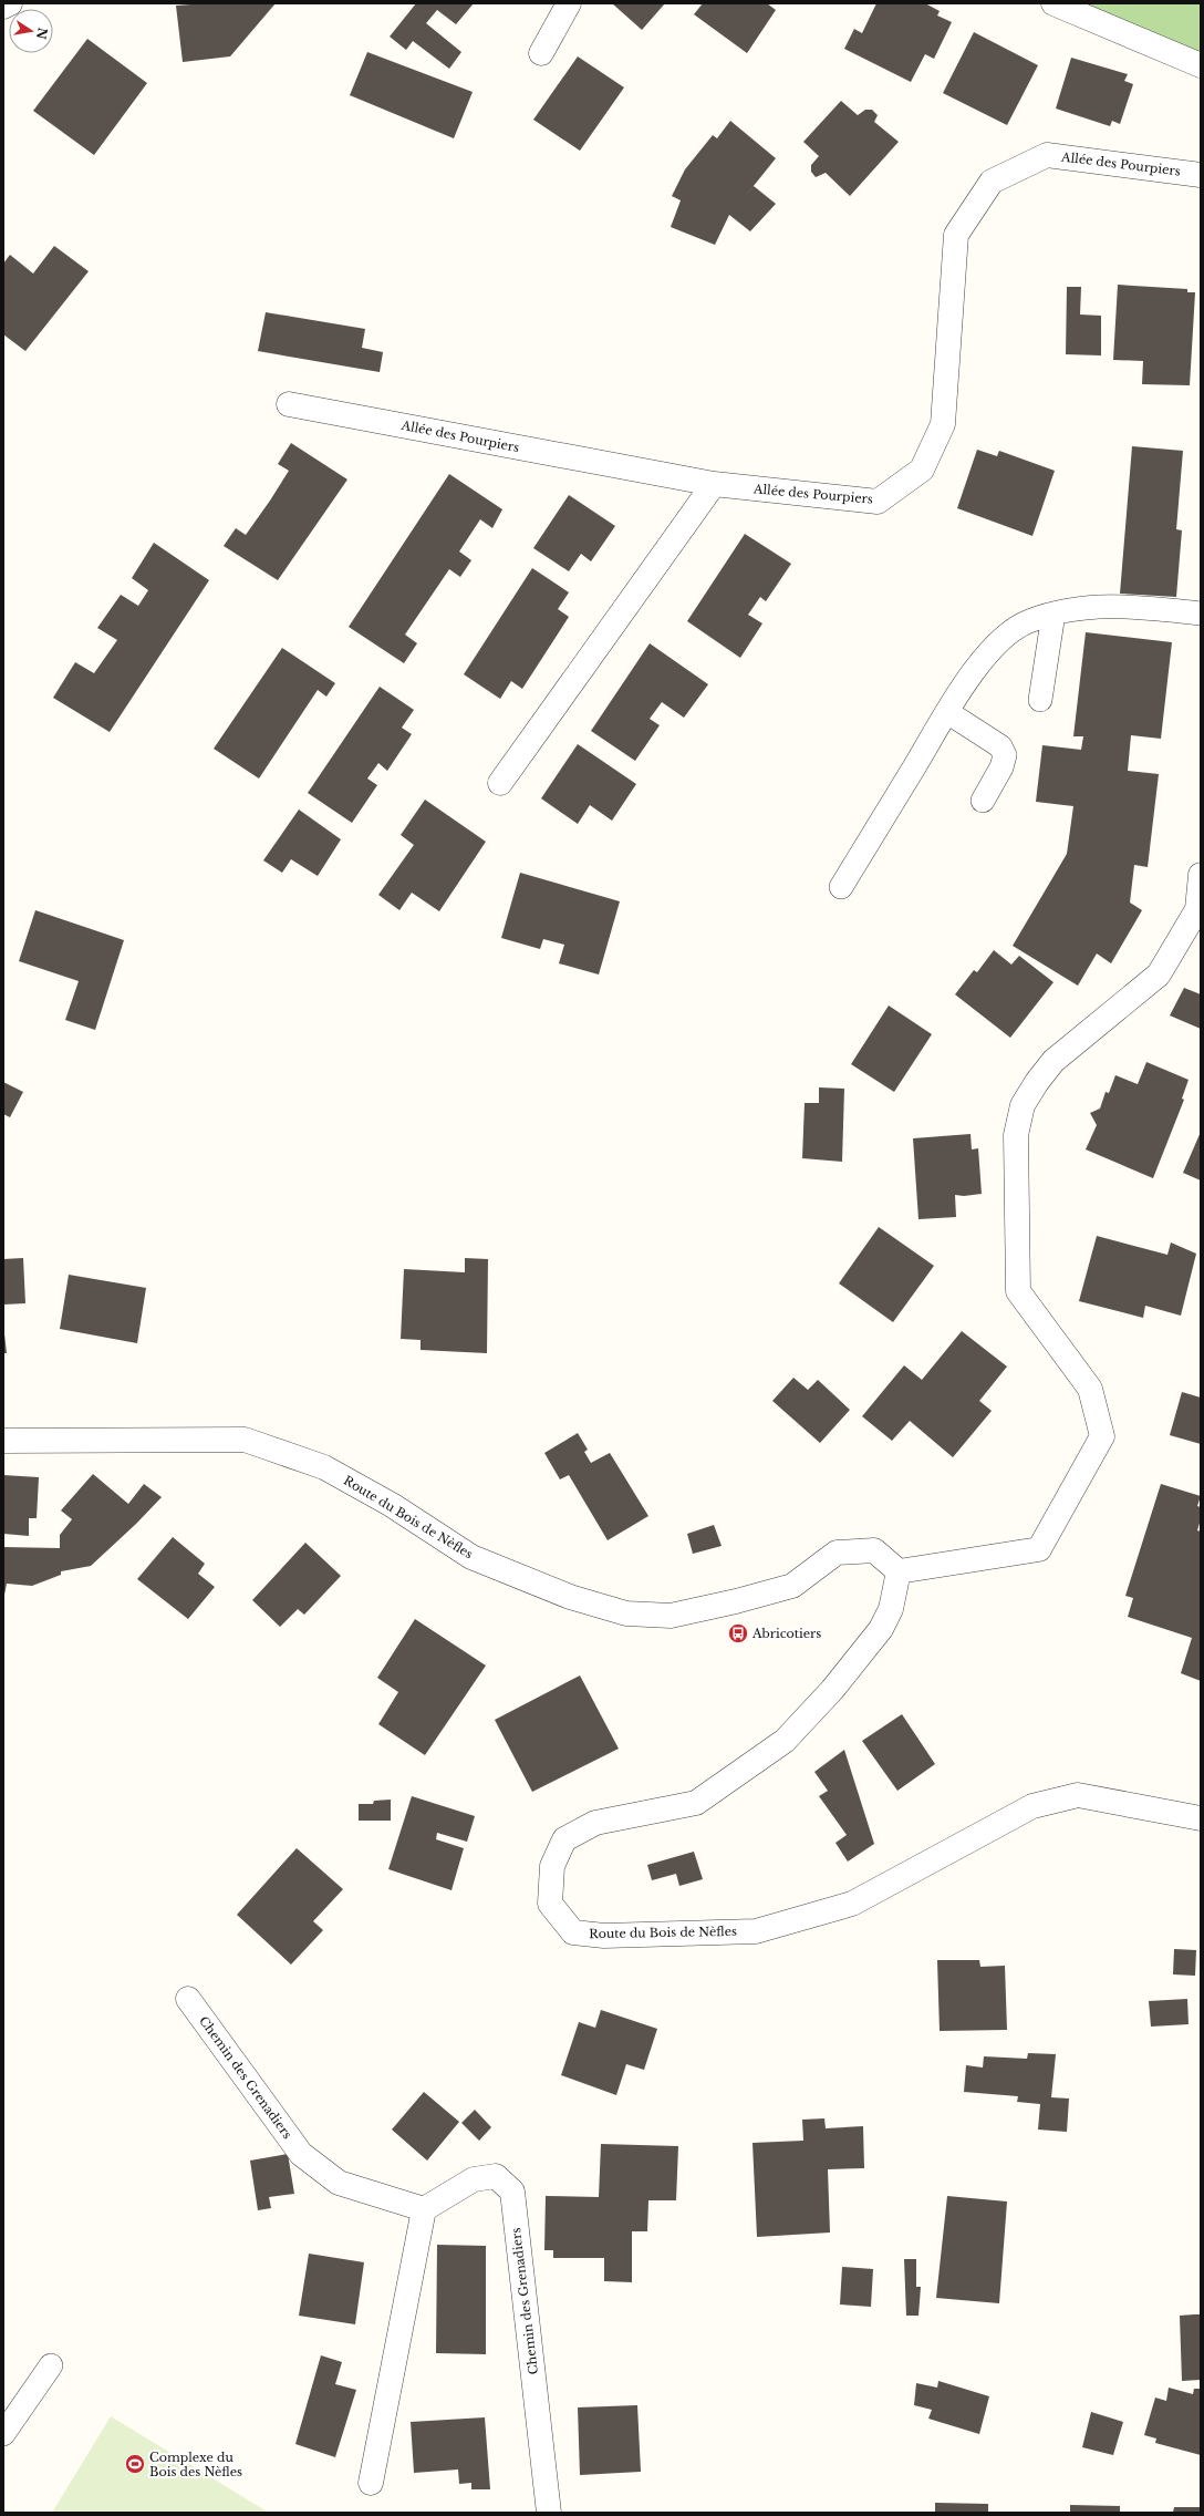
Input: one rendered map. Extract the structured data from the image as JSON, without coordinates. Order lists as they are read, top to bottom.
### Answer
{
  "streets": {
    "street": ["Allée des Pourpiers", "Route du Bois de Nèfles", "Chemin des Grenadiers"]
  },
  "places": {
    "bus stop": ["Abricotiers"],
    "sports": ["Complexe du Bois des Nèfles"]
  },
  "north": "right"
}
